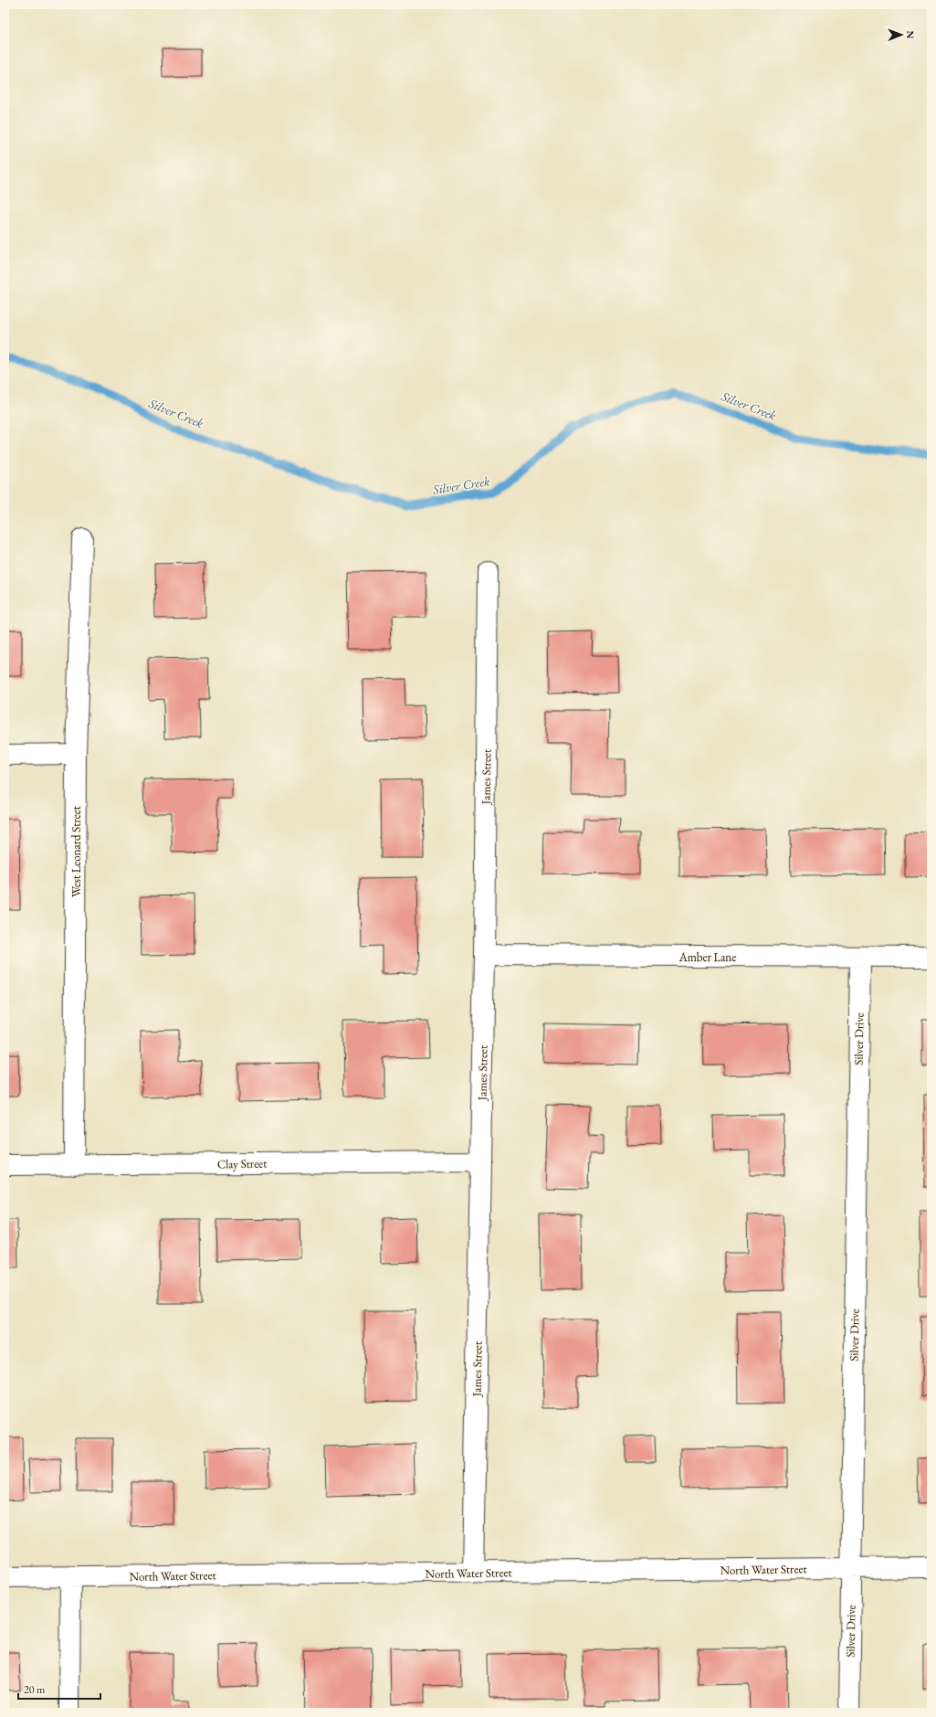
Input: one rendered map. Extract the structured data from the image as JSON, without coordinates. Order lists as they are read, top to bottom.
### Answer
{
  "streets": {
    "street": [
      "James Street",
      "West Leonard Street",
      "Amber Lane",
      "Silver Drive",
      "Clay Street",
      "North Water Street"
    ]
  },
  "crossings": [
    ["James Street", "Amber Lane"],
    ["James Street", "Clay Street"],
    ["James Street", "North Water Street"],
    ["West Leonard Street", "Clay Street"],
    ["Amber Lane", "Silver Drive"],
    ["Silver Drive", "North Water Street"]
  ],
  "water": ["Silver Creek"],
  "scale_bar": "20 m",
  "north": "right"
}
